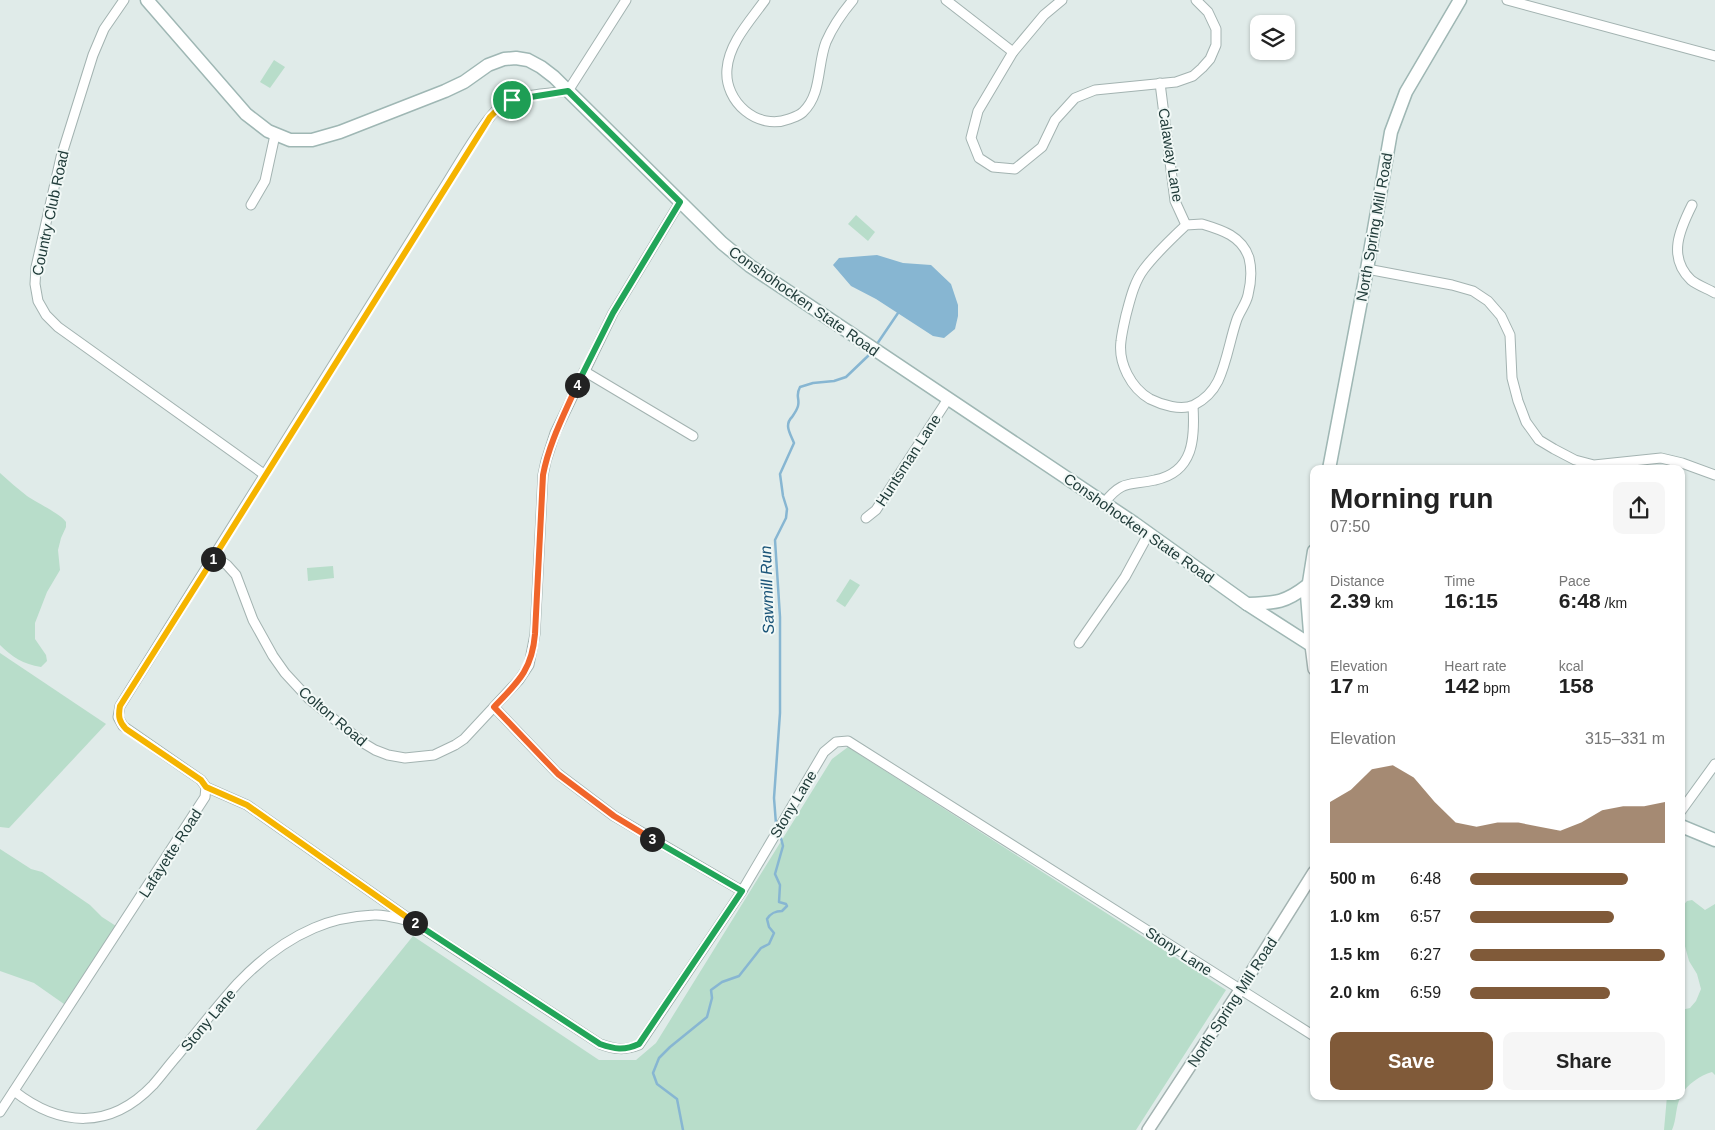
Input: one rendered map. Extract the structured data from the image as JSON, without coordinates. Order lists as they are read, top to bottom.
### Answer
{
  "streets": {
    "main road": ["North Spring Mill Road", "Conshohocken State Road"],
    "street": [
      "Calaway Lane",
      "Country Club Road",
      "Huntsman Lane",
      "Colton Road",
      "Stony Lane",
      "Lafayette Road"
    ]
  },
  "crossings": [
    ["North Spring Mill Road", "Stony Lane"],
    ["Conshohocken State Road", "Huntsman Lane"],
    ["Conshohocken State Road", "Colton Road"],
    ["Stony Lane", "Lafayette Road"]
  ],
  "water": ["Sawmill Run"],
  "page": {
    "pins": [
      "4",
      "1",
      "3",
      "2"
    ],
    "heading": ["Morning run", "07:50"],
    "stats": [
      ["Distance", "2.39 km"],
      ["Time", "16:15"],
      ["Pace", "6:48 /km"],
      ["Elevation", "17 m"],
      ["Heart rate", "142 bpm"],
      ["kcal", "158"]
    ],
    "chart": ["Elevation", "315–331 m"],
    "list": [
      {
        "name": "500 m",
        "note": "6:48"
      },
      {
        "name": "1.0 km",
        "note": "6:57"
      },
      {
        "name": "1.5 km",
        "note": "6:27"
      },
      {
        "name": "2.0 km",
        "note": "6:59"
      }
    ],
    "buttons": ["Save", "Share"]
  }
}
